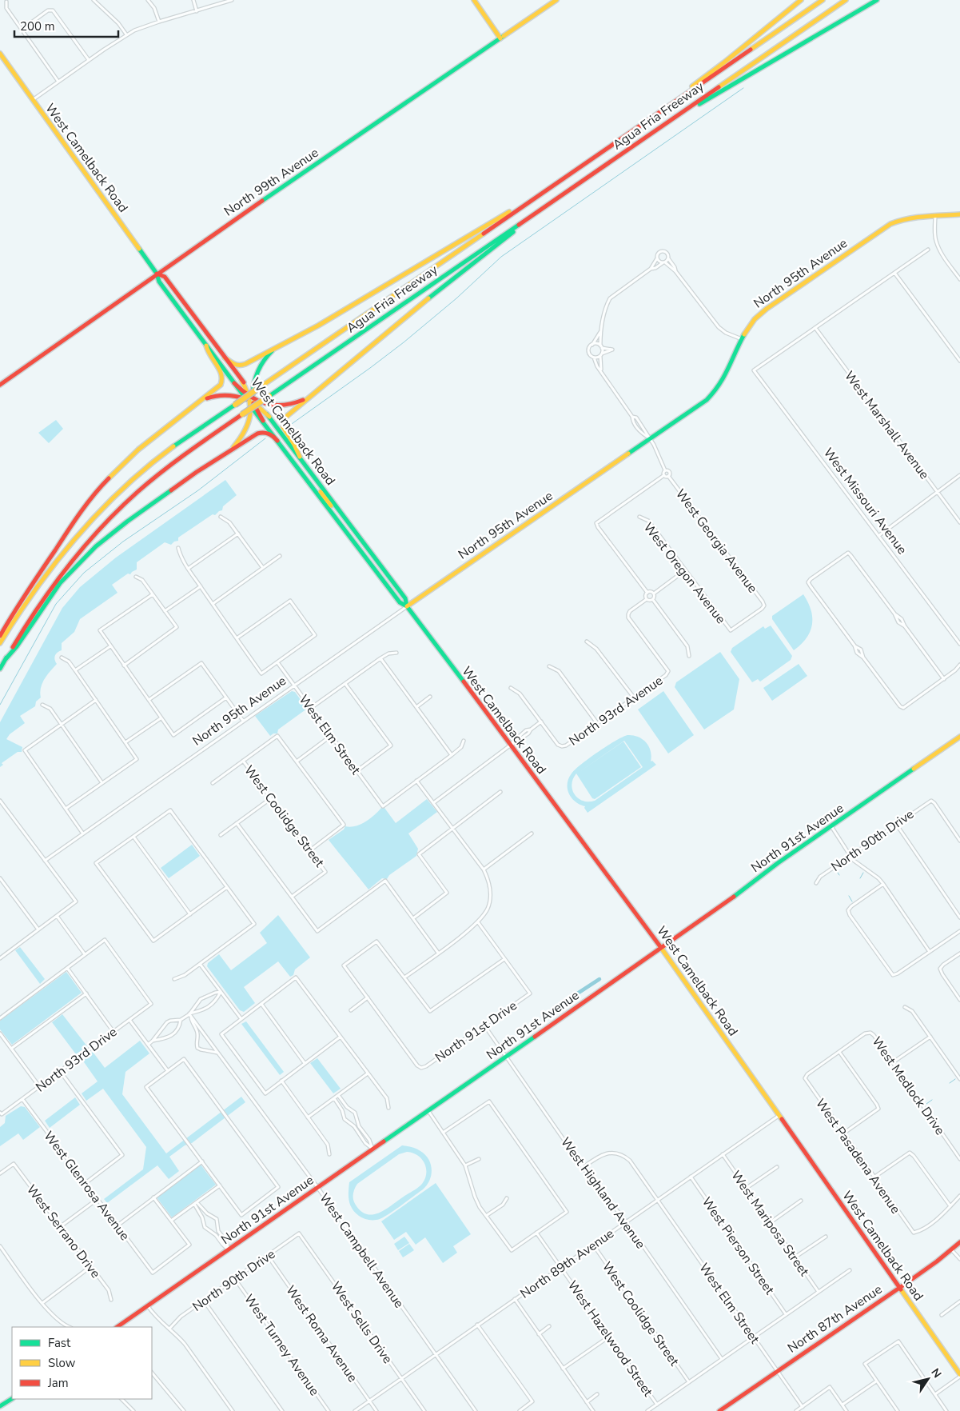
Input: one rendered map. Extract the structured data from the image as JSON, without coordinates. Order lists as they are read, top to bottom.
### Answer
{
  "streets": {
    "main road": [
      "Agua Fria Freeway",
      "West Camelback Road",
      "North 99th Avenue",
      "North 95th Avenue",
      "North 91st Avenue",
      "North 87th Avenue"
    ],
    "street": [
      "West Marshall Avenue",
      "West Missouri Avenue",
      "West Georgia Avenue",
      "West Oregon Avenue",
      "North 93rd Avenue",
      "West Elm Street",
      "West Coolidge Street",
      "North 90th Drive",
      "North 91st Drive",
      "North 93rd Drive",
      "West Medlock Drive",
      "West Pasadena Avenue",
      "West Glenrosa Avenue",
      "West Highland Avenue",
      "West Mariposa Street",
      "West Serrano Drive",
      "West Pierson Street",
      "West Campbell Avenue",
      "North 89th Avenue",
      "West Sells Drive",
      "West Roma Avenue",
      "West Hazelwood Street",
      "West Turney Avenue"
    ]
  },
  "crossings": [
    ["West Camelback Road", "North 99th Avenue"],
    ["West Camelback Road", "North 95th Avenue"],
    ["West Camelback Road", "North 91st Avenue"],
    ["West Camelback Road", "North 89th Avenue"],
    ["West Camelback Road", "North 87th Avenue"],
    ["North 95th Avenue", "West Elm Street"],
    ["West Marshall Avenue", "West Missouri Avenue"],
    ["West Georgia Avenue", "West Oregon Avenue"],
    ["West Elm Street", "West Highland Avenue"],
    ["West Elm Street", "North 89th Avenue"],
    ["West Elm Street", "North 87th Avenue"],
    ["West Coolidge Street", "North 89th Avenue"],
    ["North 91st Avenue", "West Highland Avenue"],
    ["North 91st Avenue", "West Campbell Avenue"],
    ["North 90th Drive", "West Sells Drive"],
    ["North 90th Drive", "West Roma Avenue"],
    ["North 90th Drive", "West Turney Avenue"],
    ["North 91st Drive", "West Highland Avenue"],
    ["North 93rd Drive", "West Glenrosa Avenue"],
    ["West Medlock Drive", "West Pasadena Avenue"],
    ["West Highland Avenue", "North 89th Avenue"],
    ["West Mariposa Street", "North 89th Avenue"],
    ["West Pierson Street", "North 89th Avenue"],
    ["West Campbell Avenue", "North 89th Avenue"],
    ["North 89th Avenue", "West Sells Drive"],
    ["North 89th Avenue", "West Roma Avenue"],
    ["North 89th Avenue", "West Hazelwood Street"]
  ],
  "legend": ["Fast", "Slow", "Jam"],
  "scale_bar": "200 m",
  "north": "top right"
}
